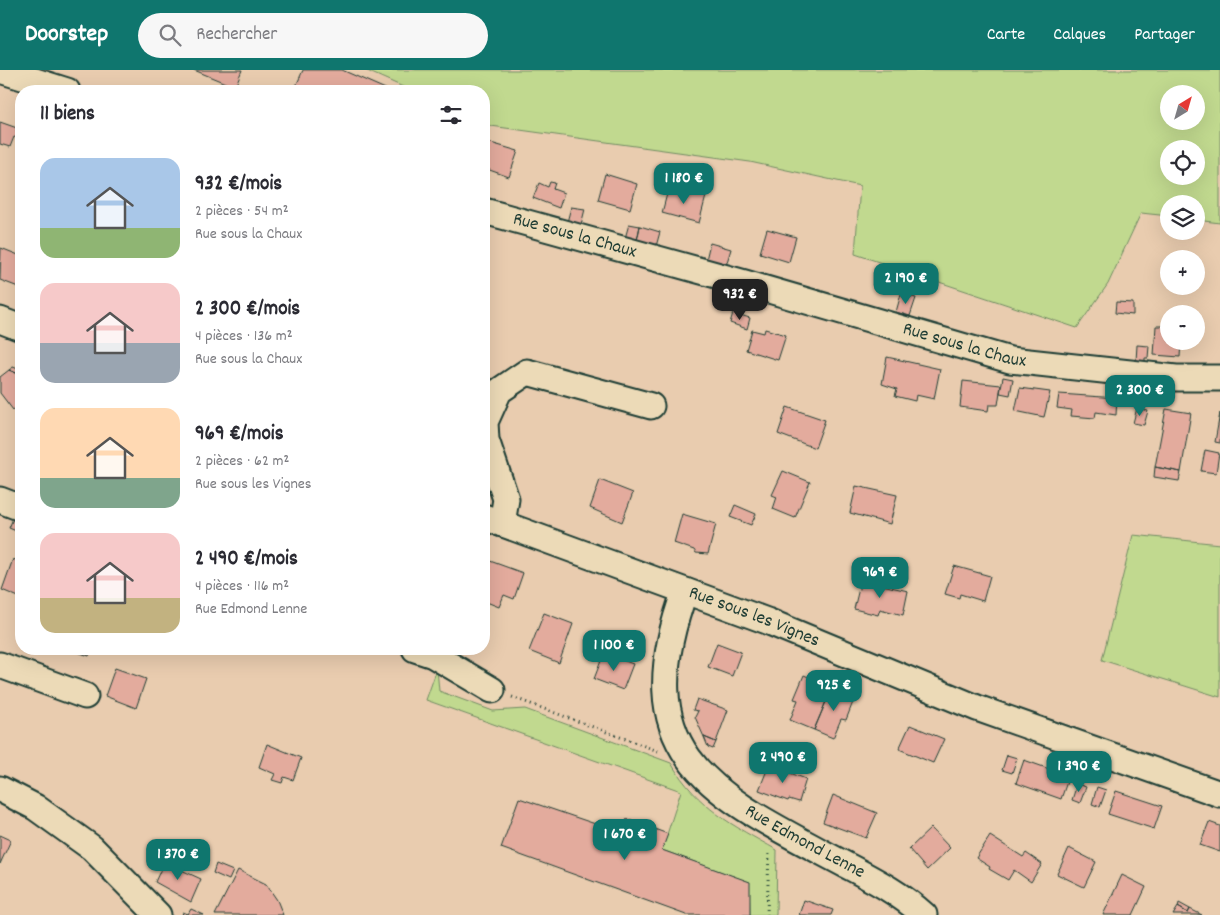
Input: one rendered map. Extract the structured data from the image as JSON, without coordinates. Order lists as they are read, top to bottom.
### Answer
{
  "streets": {
    "street": ["Rue sous la Chaux", "Rue sous les Vignes", "Rue Edmond Lenne"]
  },
  "crossings": [
    ["Rue sous les Vignes", "Rue Edmond Lenne"]
  ],
  "north": "top right",
  "page": {
    "header": "Doorstep",
    "search": "Rechercher",
    "nav": ["Carte", "Calques", "Partager"],
    "map_buttons": ["+", "−"],
    "heading": "11 biens",
    "list": [
      {
        "name": "932 €/mois",
        "note": "2 pièces · 54 m² · Rue sous la Chaux"
      },
      {
        "name": "2 300 €/mois",
        "note": "4 pièces · 136 m² · Rue sous la Chaux"
      },
      {
        "name": "969 €/mois",
        "note": "2 pièces · 62 m² · Rue sous les Vignes"
      },
      {
        "name": "2 490 €/mois",
        "note": "4 pièces · 116 m² · Rue Edmond Lenne"
      }
    ],
    "price": [
      "1 180 €",
      "2 190 €",
      "932 €",
      "2 300 €",
      "969 €",
      "1 100 €",
      "925 €",
      "2 490 €",
      "1 390 €",
      "1 670 €",
      "1 370 €"
    ]
  }
}
